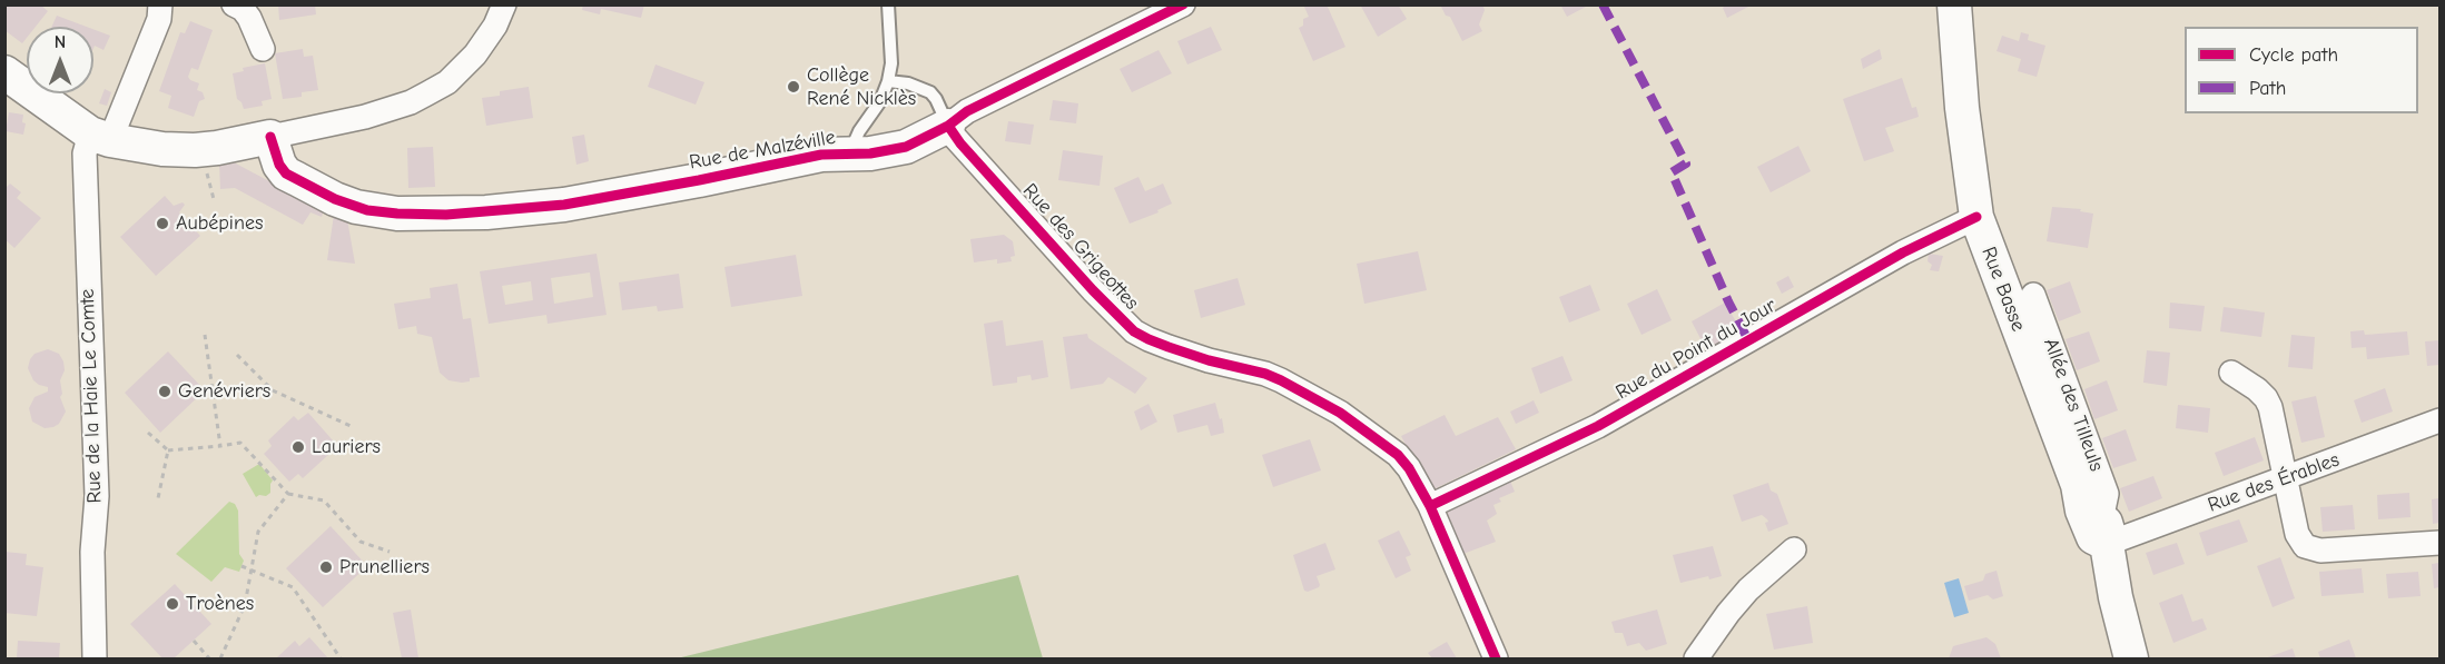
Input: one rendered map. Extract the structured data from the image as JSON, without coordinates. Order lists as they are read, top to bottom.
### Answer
{
  "streets": {
    "street": [
      "Rue de Malzéville",
      "Rue des Grigeottes",
      "Rue Basse",
      "Rue du Point du Jour",
      "Rue de la Haie Le Comte",
      "Allée des Tilleuls",
      "Rue des Érables"
    ]
  },
  "crossings": [
    ["Rue de Malzéville", "Rue des Grigeottes"],
    ["Rue des Grigeottes", "Rue du Point du Jour"],
    ["Rue Basse", "Rue du Point du Jour"],
    ["Rue Basse", "Allée des Tilleuls"],
    ["Rue Basse", "Rue des Érables"],
    ["Allée des Tilleuls", "Rue des Érables"]
  ],
  "places": [
    "Collège René Nicklès",
    "Aubépines",
    "Genévriers",
    "Lauriers",
    "Prunelliers",
    "Troènes"
  ],
  "legend": ["Cycle path", "Path"],
  "north": "top"
}
